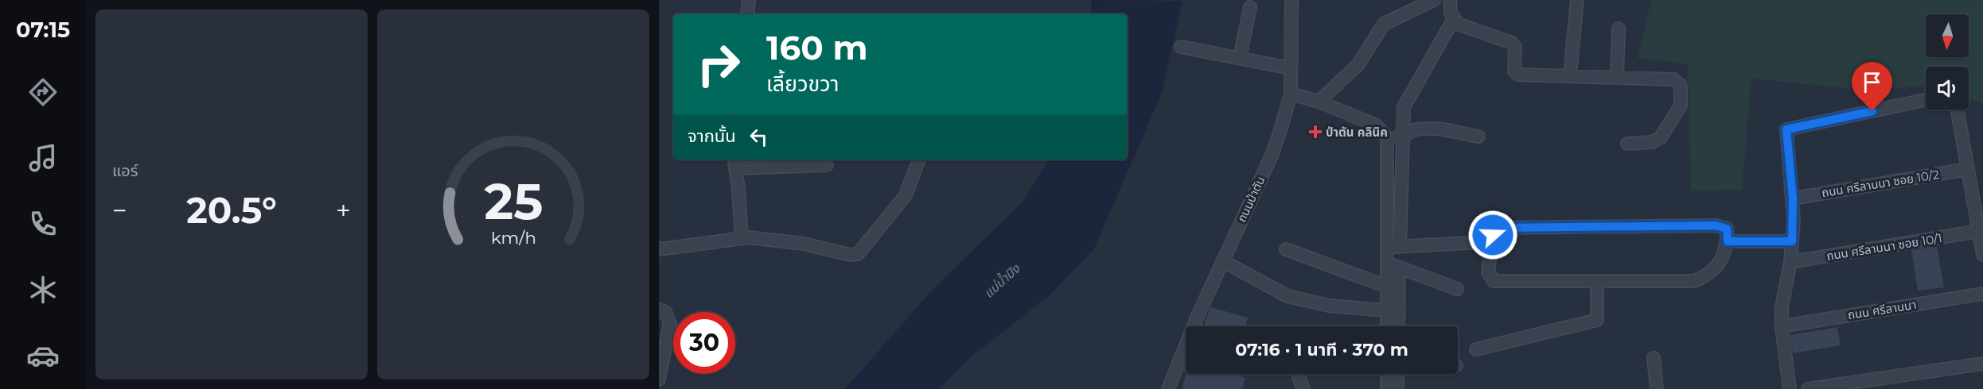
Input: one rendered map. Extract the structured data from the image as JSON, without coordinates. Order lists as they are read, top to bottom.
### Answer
{
  "streets": {
    "street": [
      "ถนน ศรีลานนา ซอย 10/2",
      "ถนนป่าตัน",
      "ถนน ศรีลานนา ซอย 10/1",
      "ถนน ศรีลานนา"
    ]
  },
  "water": ["แม่น้ำปิง"],
  "places": {
    "health": ["ป่าตัน คลินิค"]
  },
  "north": "bottom",
  "page": {
    "tabs": "07:15",
    "tile": "แอร์",
    "turn": ["160 m", "เลี้ยวขวา"],
    "then": "จากนั้น",
    "heat": ["−", "20.5°", "+"],
    "limit": "30",
    "trip": "07:16 · 1 นาที · 370 m",
    "gauge": ["25", "km/h"]
  }
}
